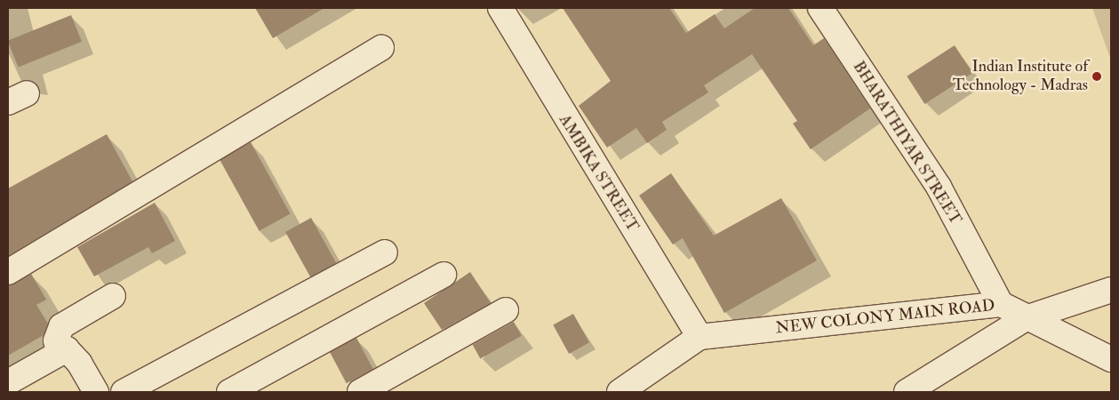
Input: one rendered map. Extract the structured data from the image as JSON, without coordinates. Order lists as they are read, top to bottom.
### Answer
{
  "streets": {
    "street": ["BHARATHIYAR STREET", "AMBIKA STREET", "NEW COLONY MAIN ROAD"]
  },
  "crossings": [
    ["BHARATHIYAR STREET", "NEW COLONY MAIN ROAD"],
    ["AMBIKA STREET", "NEW COLONY MAIN ROAD"]
  ],
  "places": ["Indian Institute of Technology - Madras"]
}
